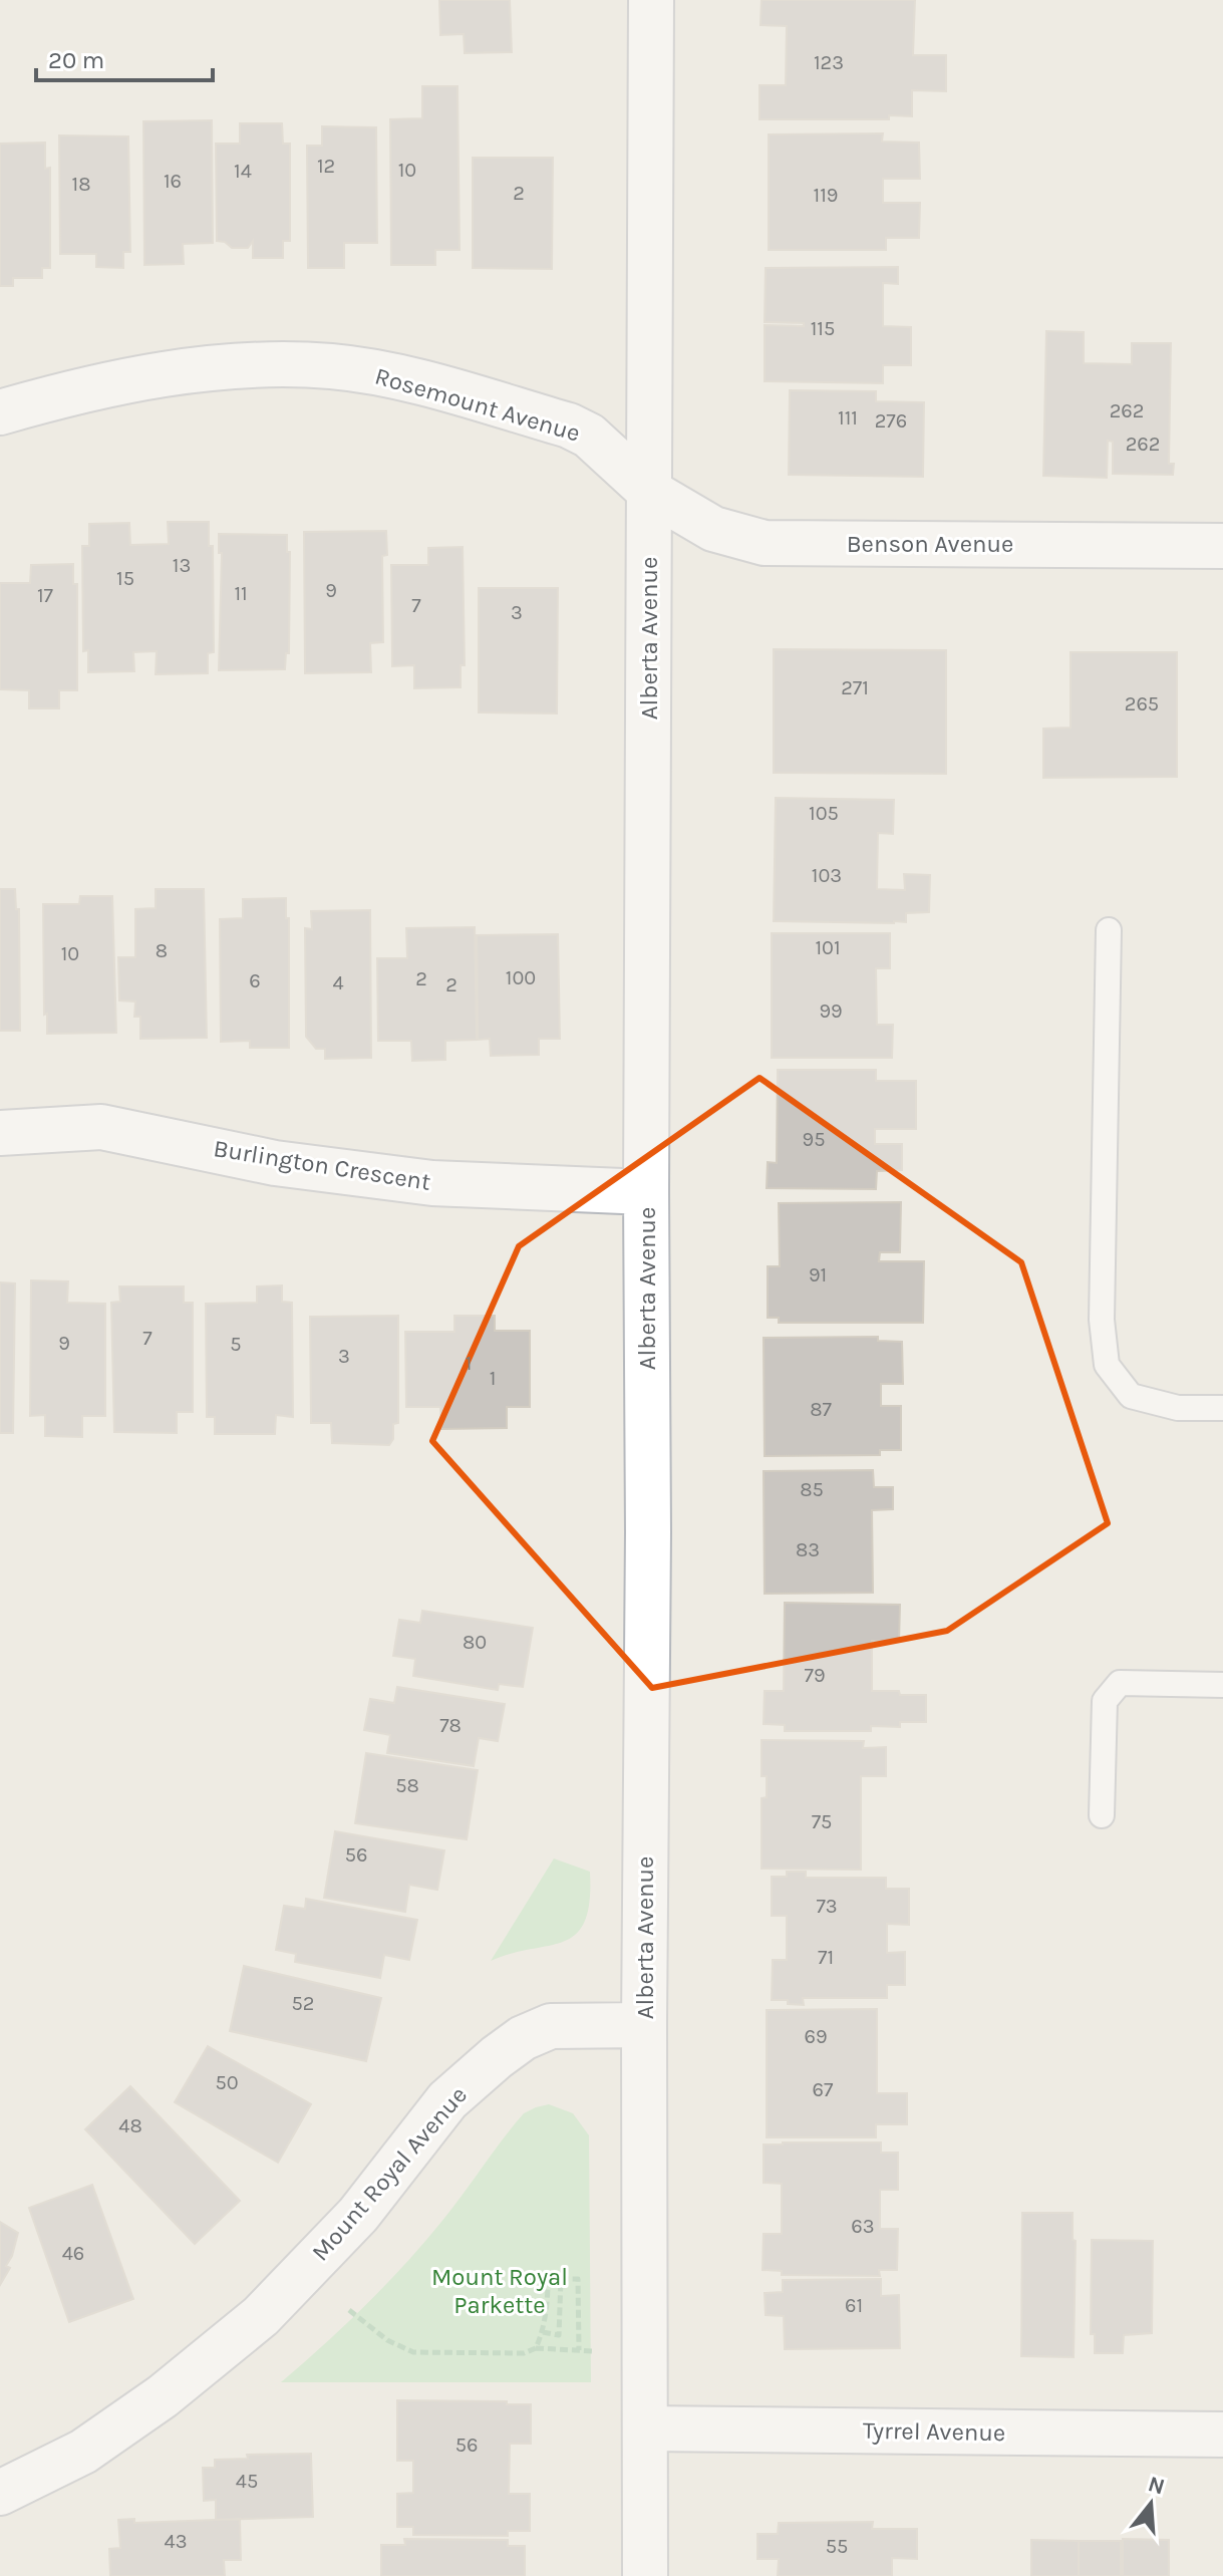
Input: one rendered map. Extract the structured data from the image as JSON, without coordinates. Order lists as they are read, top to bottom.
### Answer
{
  "streets": {
    "street": [
      "Rosemount Avenue",
      "Benson Avenue",
      "Alberta Avenue",
      "Burlington Crescent",
      "Mount Royal Avenue",
      "Tyrrel Avenue"
    ]
  },
  "crossings": [
    ["Rosemount Avenue", "Benson Avenue"],
    ["Rosemount Avenue", "Alberta Avenue"],
    ["Benson Avenue", "Alberta Avenue"],
    ["Alberta Avenue", "Burlington Crescent"],
    ["Alberta Avenue", "Mount Royal Avenue"],
    ["Alberta Avenue", "Tyrrel Avenue"]
  ],
  "parks": ["Mount Royal Parkette"],
  "house_numbers": [
    "123",
    "12",
    "10",
    "14",
    "16",
    "18",
    "2",
    "119",
    "115",
    "262",
    "111",
    "276",
    "262",
    "13",
    "15",
    "9",
    "11",
    "17",
    "7",
    "3",
    "271",
    "265",
    "105",
    "103",
    "101",
    "8",
    "10",
    "100",
    "2",
    "6",
    "4",
    "2",
    "99",
    "95",
    "91",
    "7",
    "9",
    "5",
    "3",
    "1",
    "1",
    "87",
    "85",
    "83",
    "80",
    "79",
    "78",
    "58",
    "75",
    "56",
    "73",
    "71",
    "52",
    "69",
    "50",
    "67",
    "48",
    "63",
    "46",
    "61",
    "56",
    "45",
    "43",
    "55"
  ],
  "scale_bar": "20 m",
  "north": "top"
}
